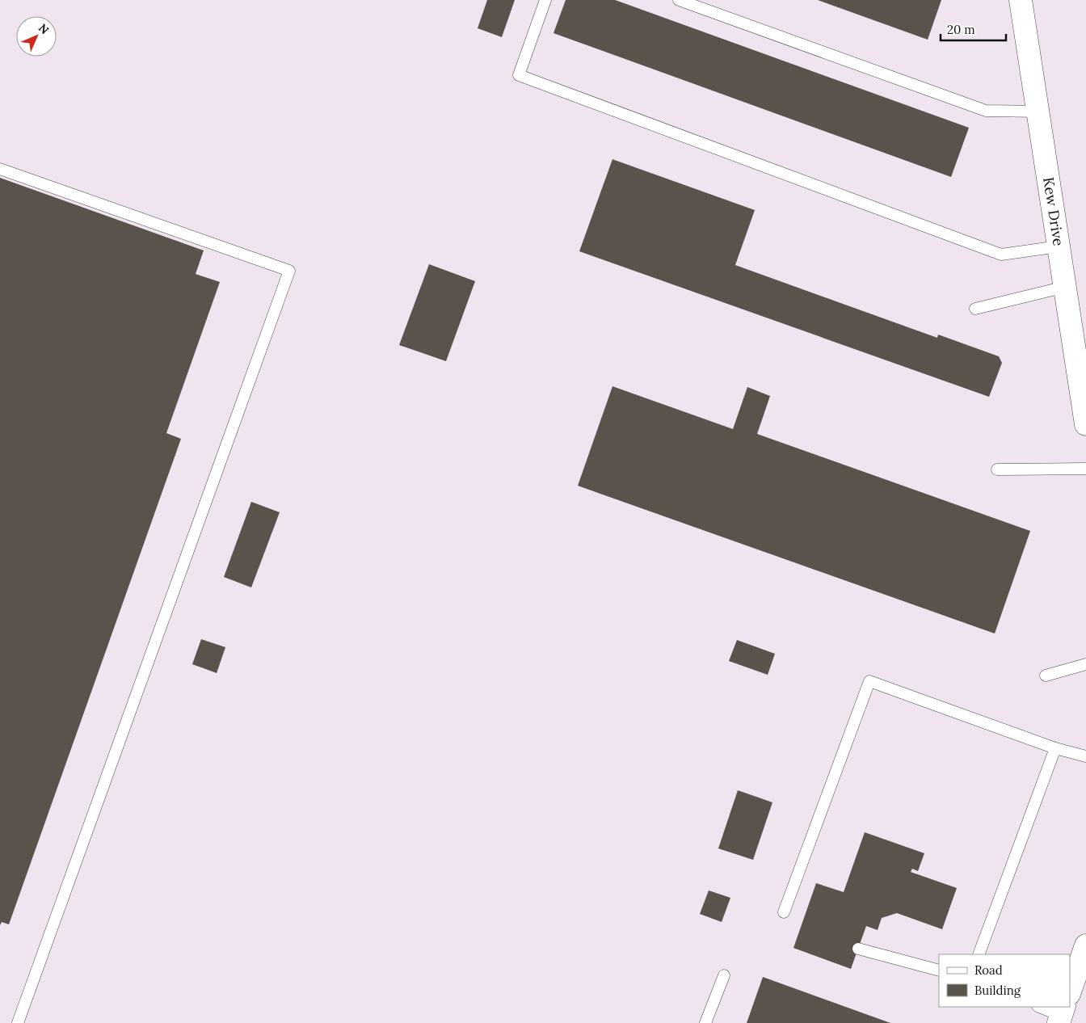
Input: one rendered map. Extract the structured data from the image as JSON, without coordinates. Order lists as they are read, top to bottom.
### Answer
{
  "streets": {
    "street": ["Kew Drive"]
  },
  "legend": ["Road", "Building"],
  "scale_bar": "20 m",
  "north": "top right"
}
